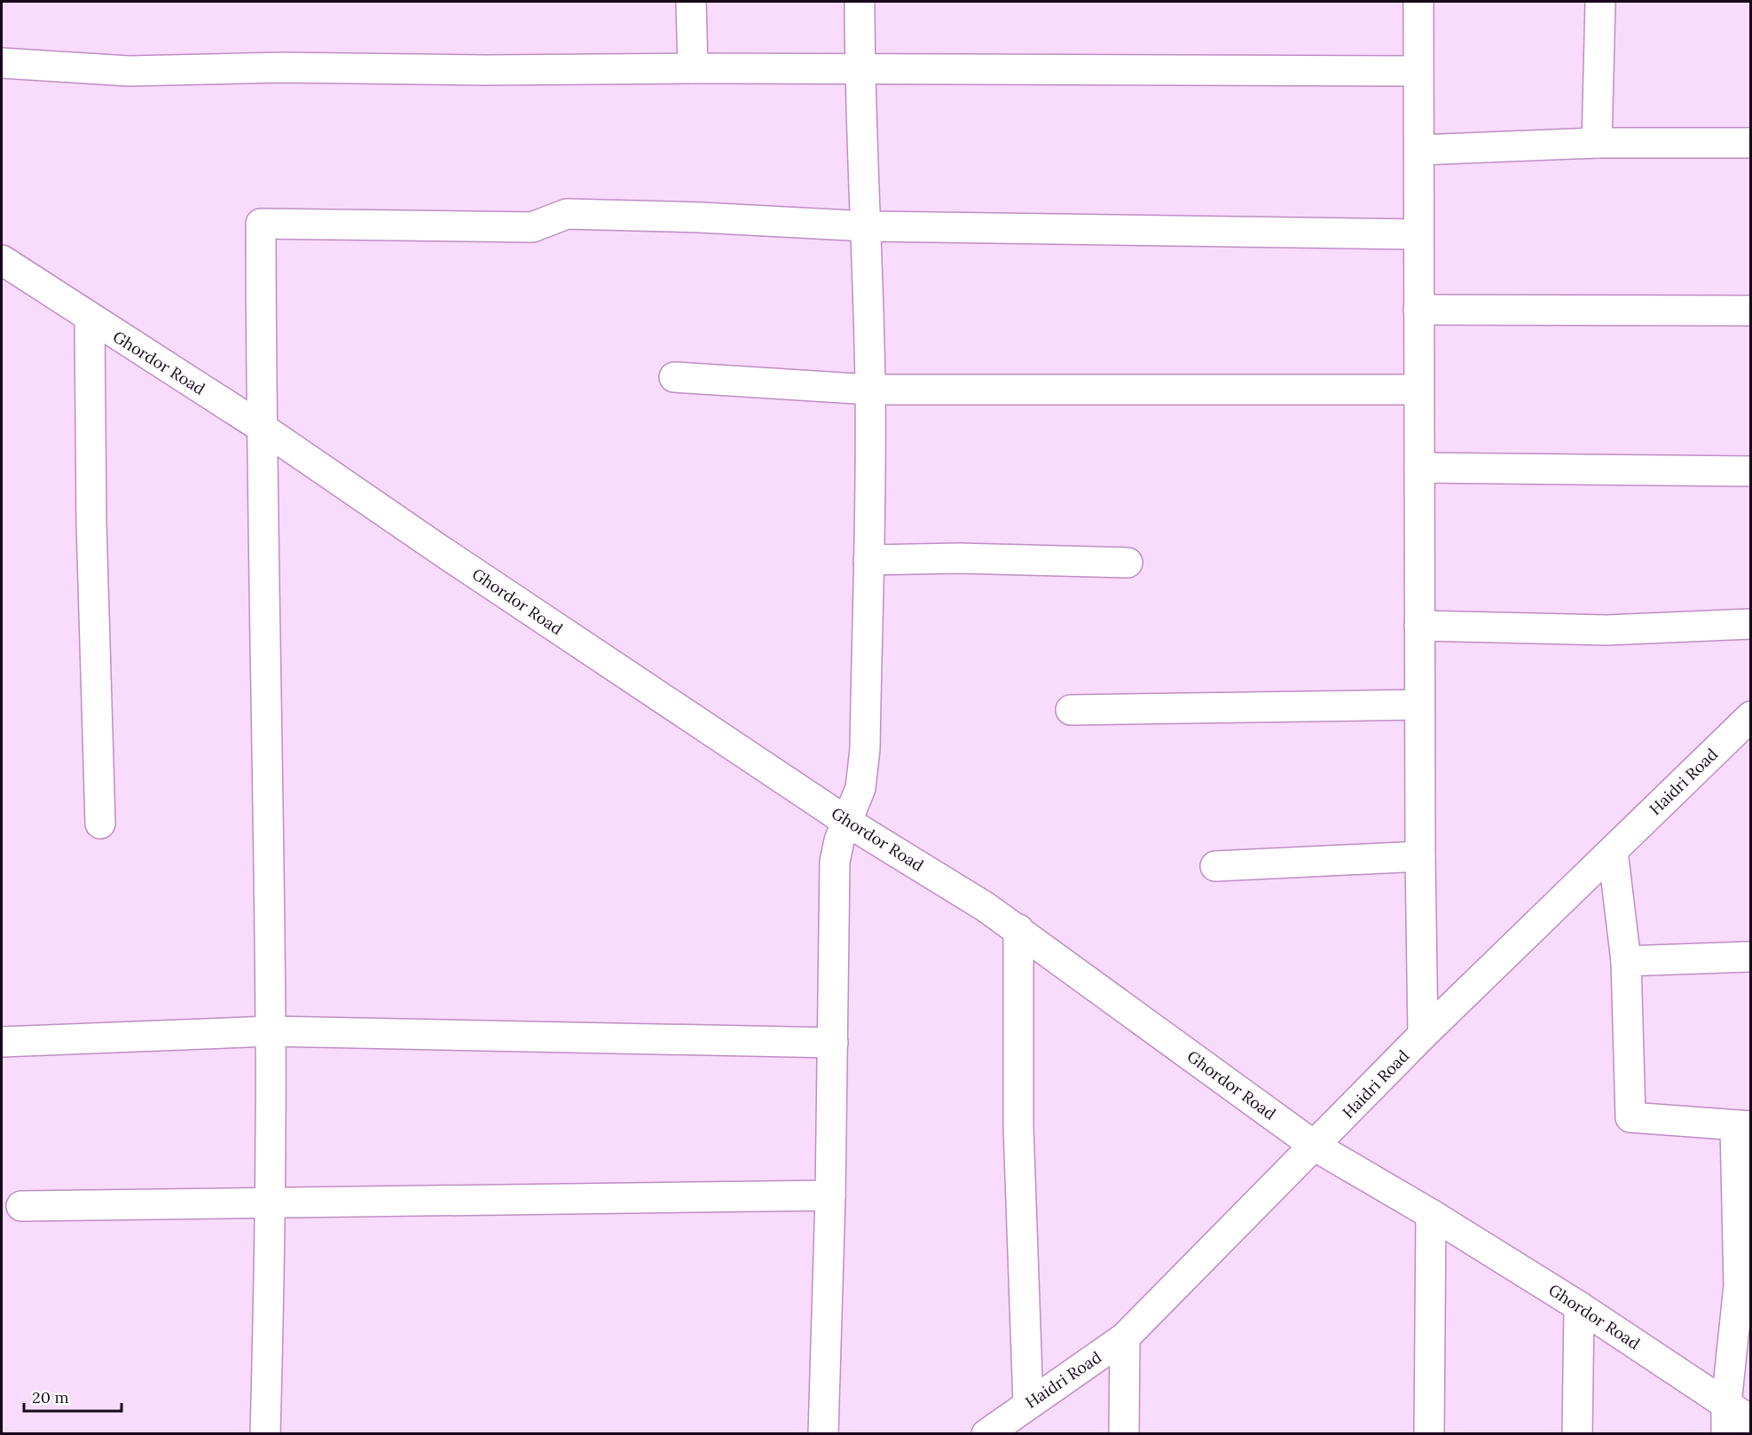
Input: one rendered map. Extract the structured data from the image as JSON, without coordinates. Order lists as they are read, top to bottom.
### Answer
{
  "streets": {
    "street": ["Ghordor Road", "Haidri Road"]
  },
  "crossings": [
    ["Ghordor Road", "Haidri Road"]
  ],
  "scale_bar": "20 m"
}
